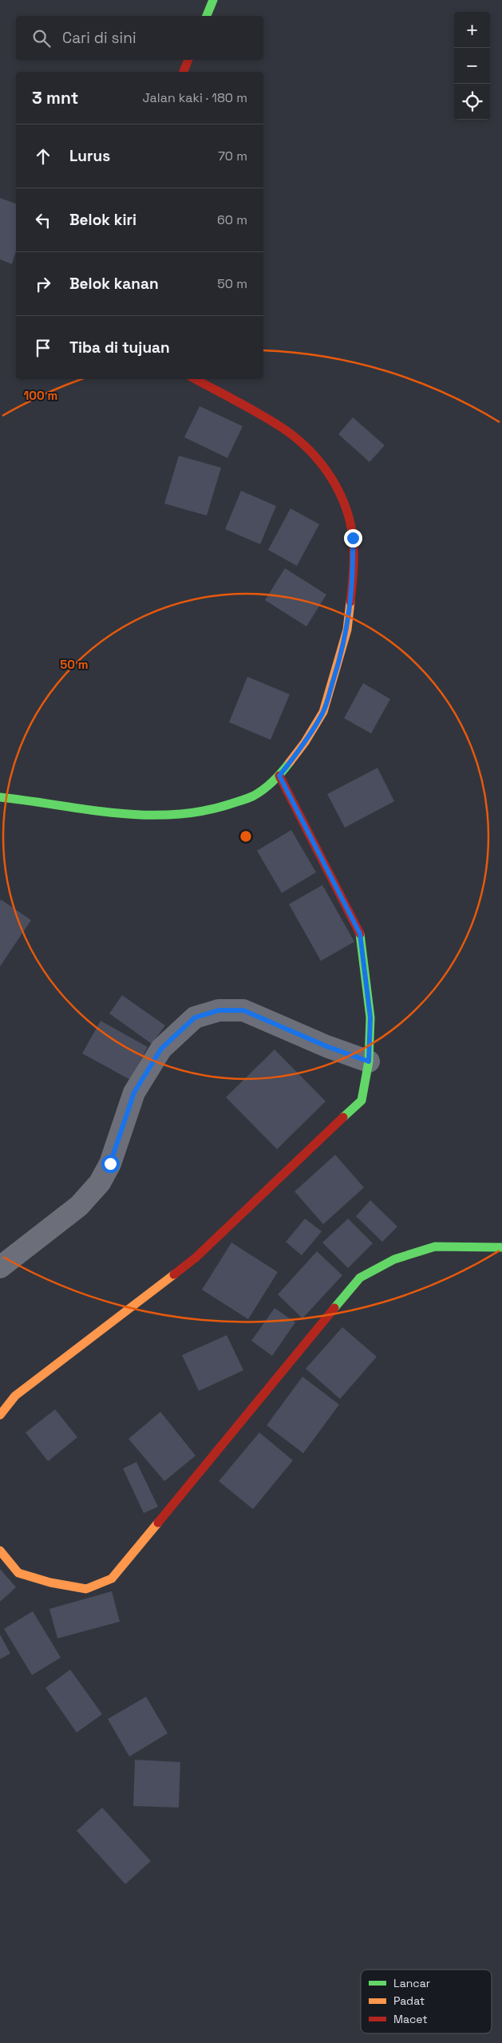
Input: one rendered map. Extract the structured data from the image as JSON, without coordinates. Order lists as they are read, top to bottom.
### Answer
{
  "legend": ["Lancar", "Padat", "Macet"],
  "page": {
    "map_buttons": ["+", "−"],
    "search": "Cari di sini",
    "heading": ["3 mnt", "Jalan kaki · 180 m"],
    "list": [
      ["Lurus", "70 m"],
      ["Belok kiri", "60 m"],
      ["Belok kanan", "50 m"],
      "Tiba di tujuan"
    ]
  },
  "rings": ["100 m", "50 m"]
}
